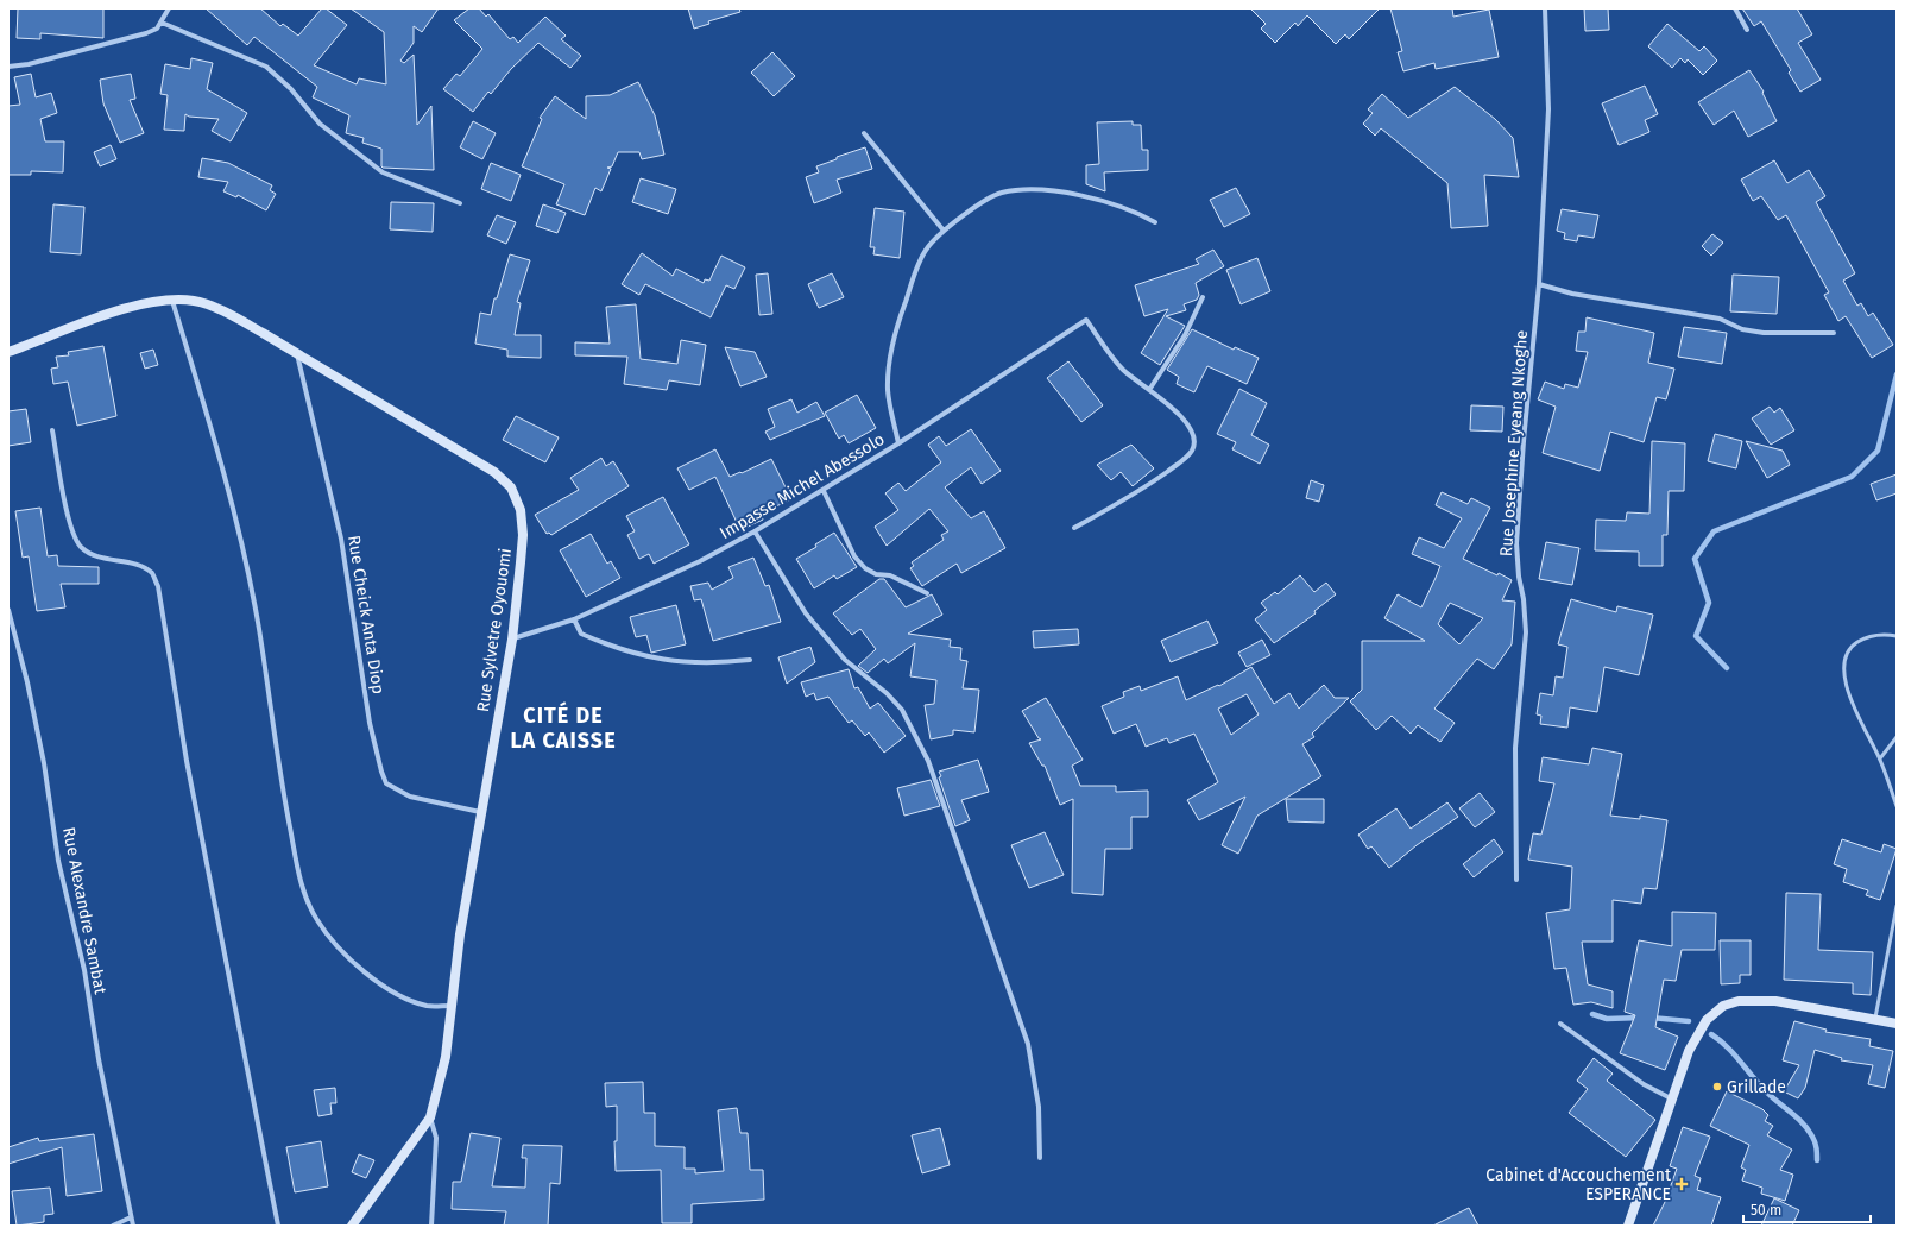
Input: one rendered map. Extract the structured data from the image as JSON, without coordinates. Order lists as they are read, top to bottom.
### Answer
{
  "streets": {
    "street": [
      "Rue Josephine Eyeang Nkoghe",
      "Impasse Michel Abessolo",
      "Rue Cheick Anta Diop",
      "Rue Sylvetre Oyouomi",
      "Rue Alexandre Sambat"
    ]
  },
  "crossings": [
    ["Impasse Michel Abessolo", "Rue Sylvetre Oyouomi"],
    ["Rue Cheick Anta Diop", "Rue Sylvetre Oyouomi"]
  ],
  "districts": ["CITÉ DE LA CAISSE"],
  "places": {
    "other": ["Grillade"],
    "health": ["Cabinet d'Accouchement ESPERANCE"]
  },
  "scale_bar": "50 m"
}
